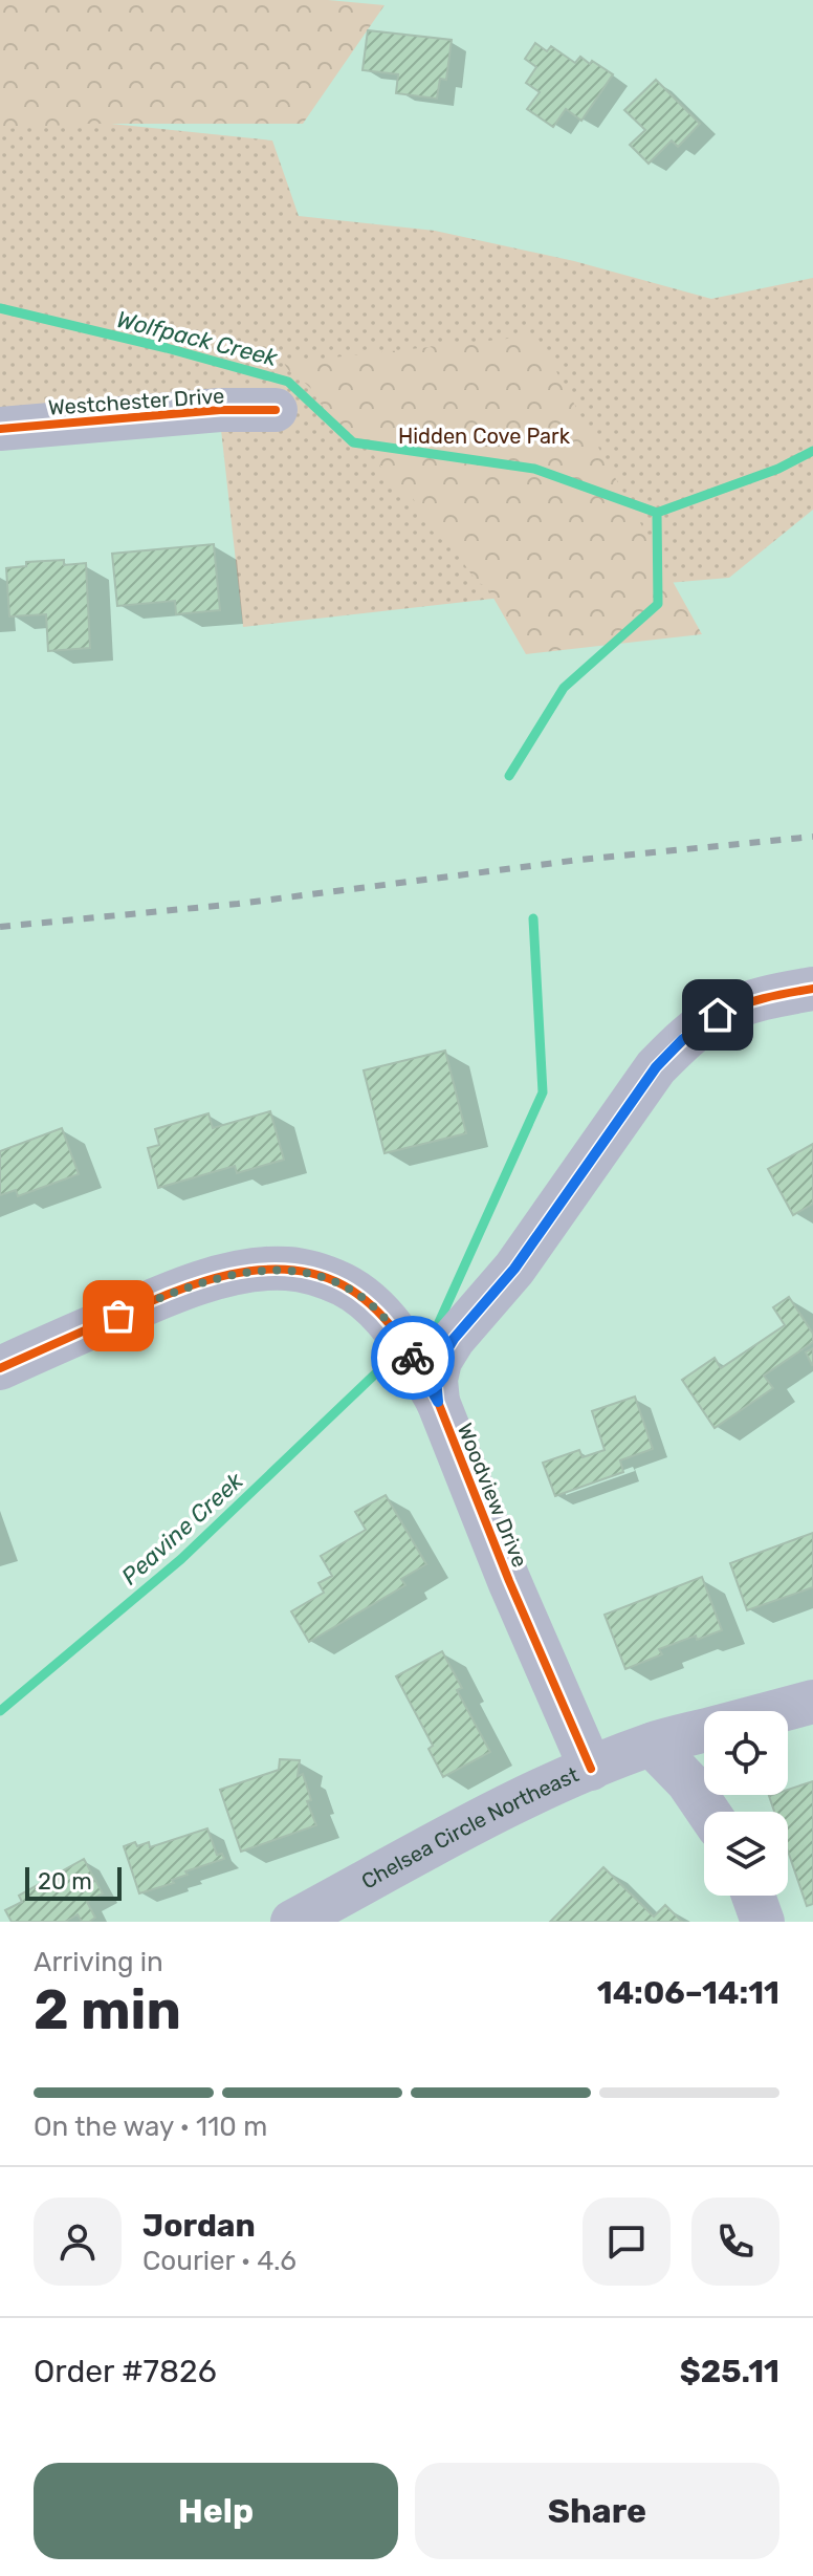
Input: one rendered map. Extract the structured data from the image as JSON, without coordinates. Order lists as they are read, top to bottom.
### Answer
{
  "streets": {
    "street": ["Westchester Drive", "Woodview Drive", "Chelsea Circle Northeast"]
  },
  "crossings": [
    ["Woodview Drive", "Chelsea Circle Northeast"]
  ],
  "water": ["Wolfpack Creek", "Peavine Creek"],
  "parks": ["Hidden Cove Park"],
  "scale_bar": "20 m",
  "page": {
    "scale": "20 m",
    "heading": ["2 min", "Arriving in", "14:06–14:11"],
    "panel": [
      "Jordan",
      "Courier · 4.6",
      "Order #7826",
      "$25.11"
    ],
    "bar": "On the way · 110 m",
    "buttons": ["Help", "Share"]
  }
}
